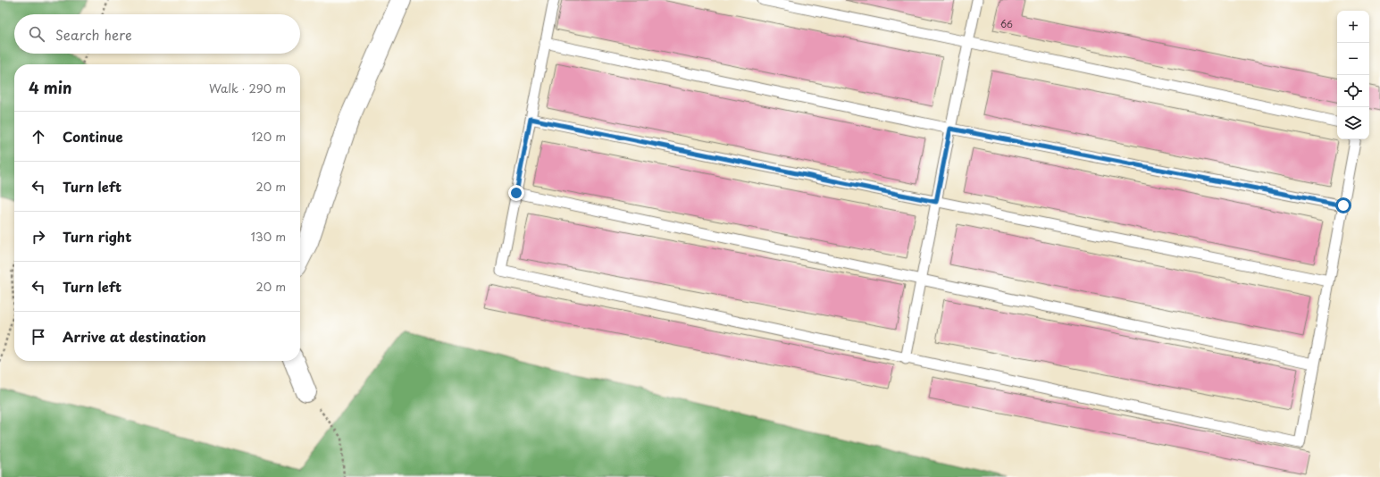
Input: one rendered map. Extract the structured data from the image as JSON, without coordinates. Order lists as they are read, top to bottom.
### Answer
{
  "house_numbers": ["66"],
  "page": {
    "map_buttons": ["+", "−"],
    "search": "Search here",
    "heading": ["4 min", "Walk · 290 m"],
    "list": [
      ["Continue", "120 m"],
      ["Turn left", "20 m"],
      ["Turn right", "130 m"],
      ["Turn left", "20 m"],
      "Arrive at destination"
    ]
  }
}
